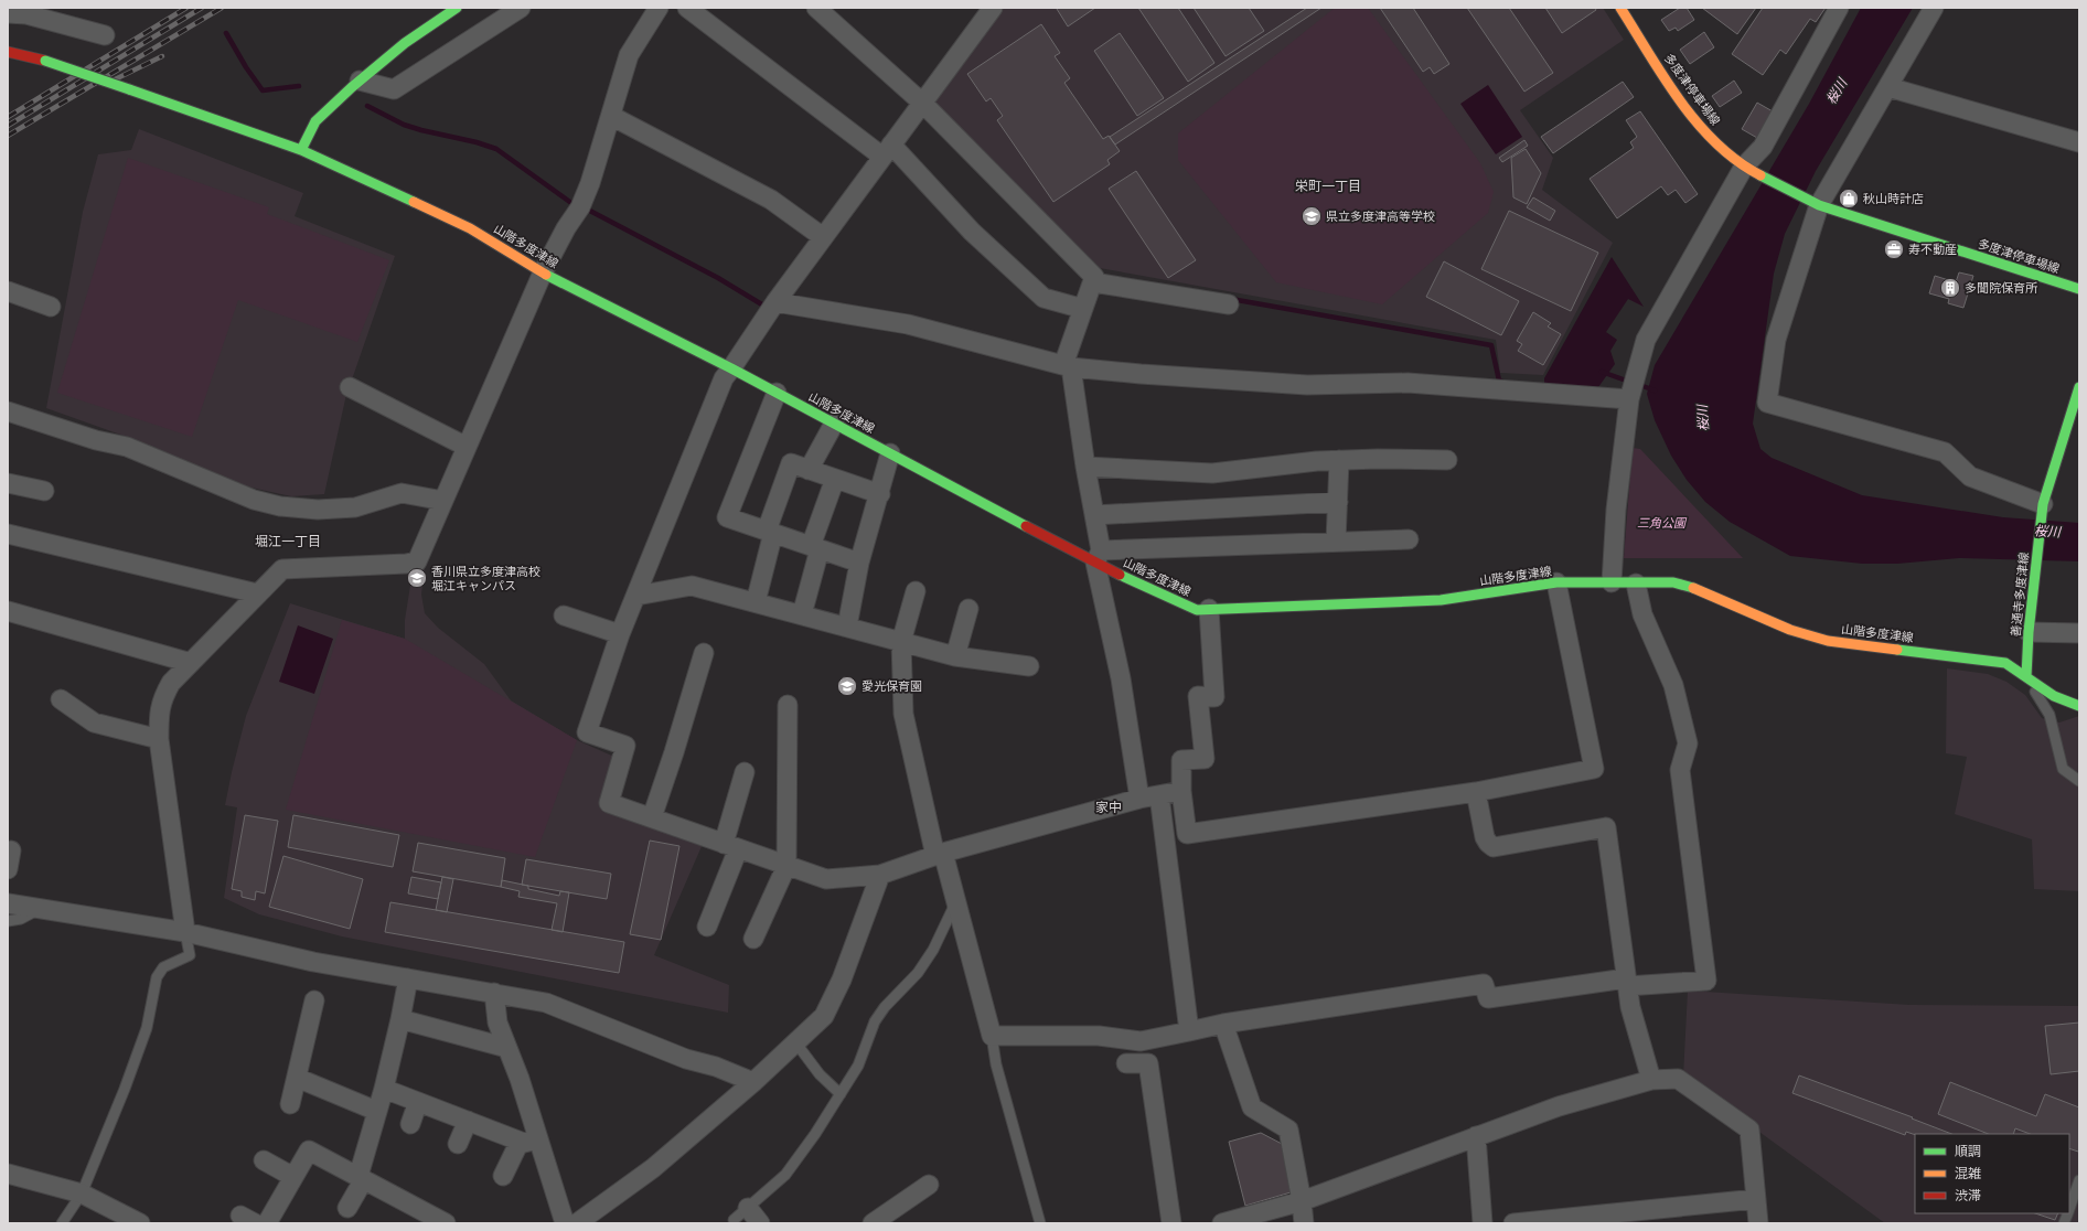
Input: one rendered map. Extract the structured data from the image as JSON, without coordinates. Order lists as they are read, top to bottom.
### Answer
{
  "streets": {
    "main road": ["多度津停車場線", "山階多度津線", "善通寺多度津線"]
  },
  "crossings": [
    ["山階多度津線", "善通寺多度津線"]
  ],
  "districts": ["栄町一丁目", "堀江一丁目", "家中"],
  "water": ["桜川"],
  "parks": ["三角公園"],
  "places": {
    "shop": ["秋山時計店"],
    "school or university": ["県立多度津高等学校", "香川県立多度津高校 堀江キャンパス", "愛光保育園"],
    "office": ["寿不動産"],
    "building": ["多聞院保育所"]
  },
  "legend": ["順調", "混雑", "渋滞"]
}
